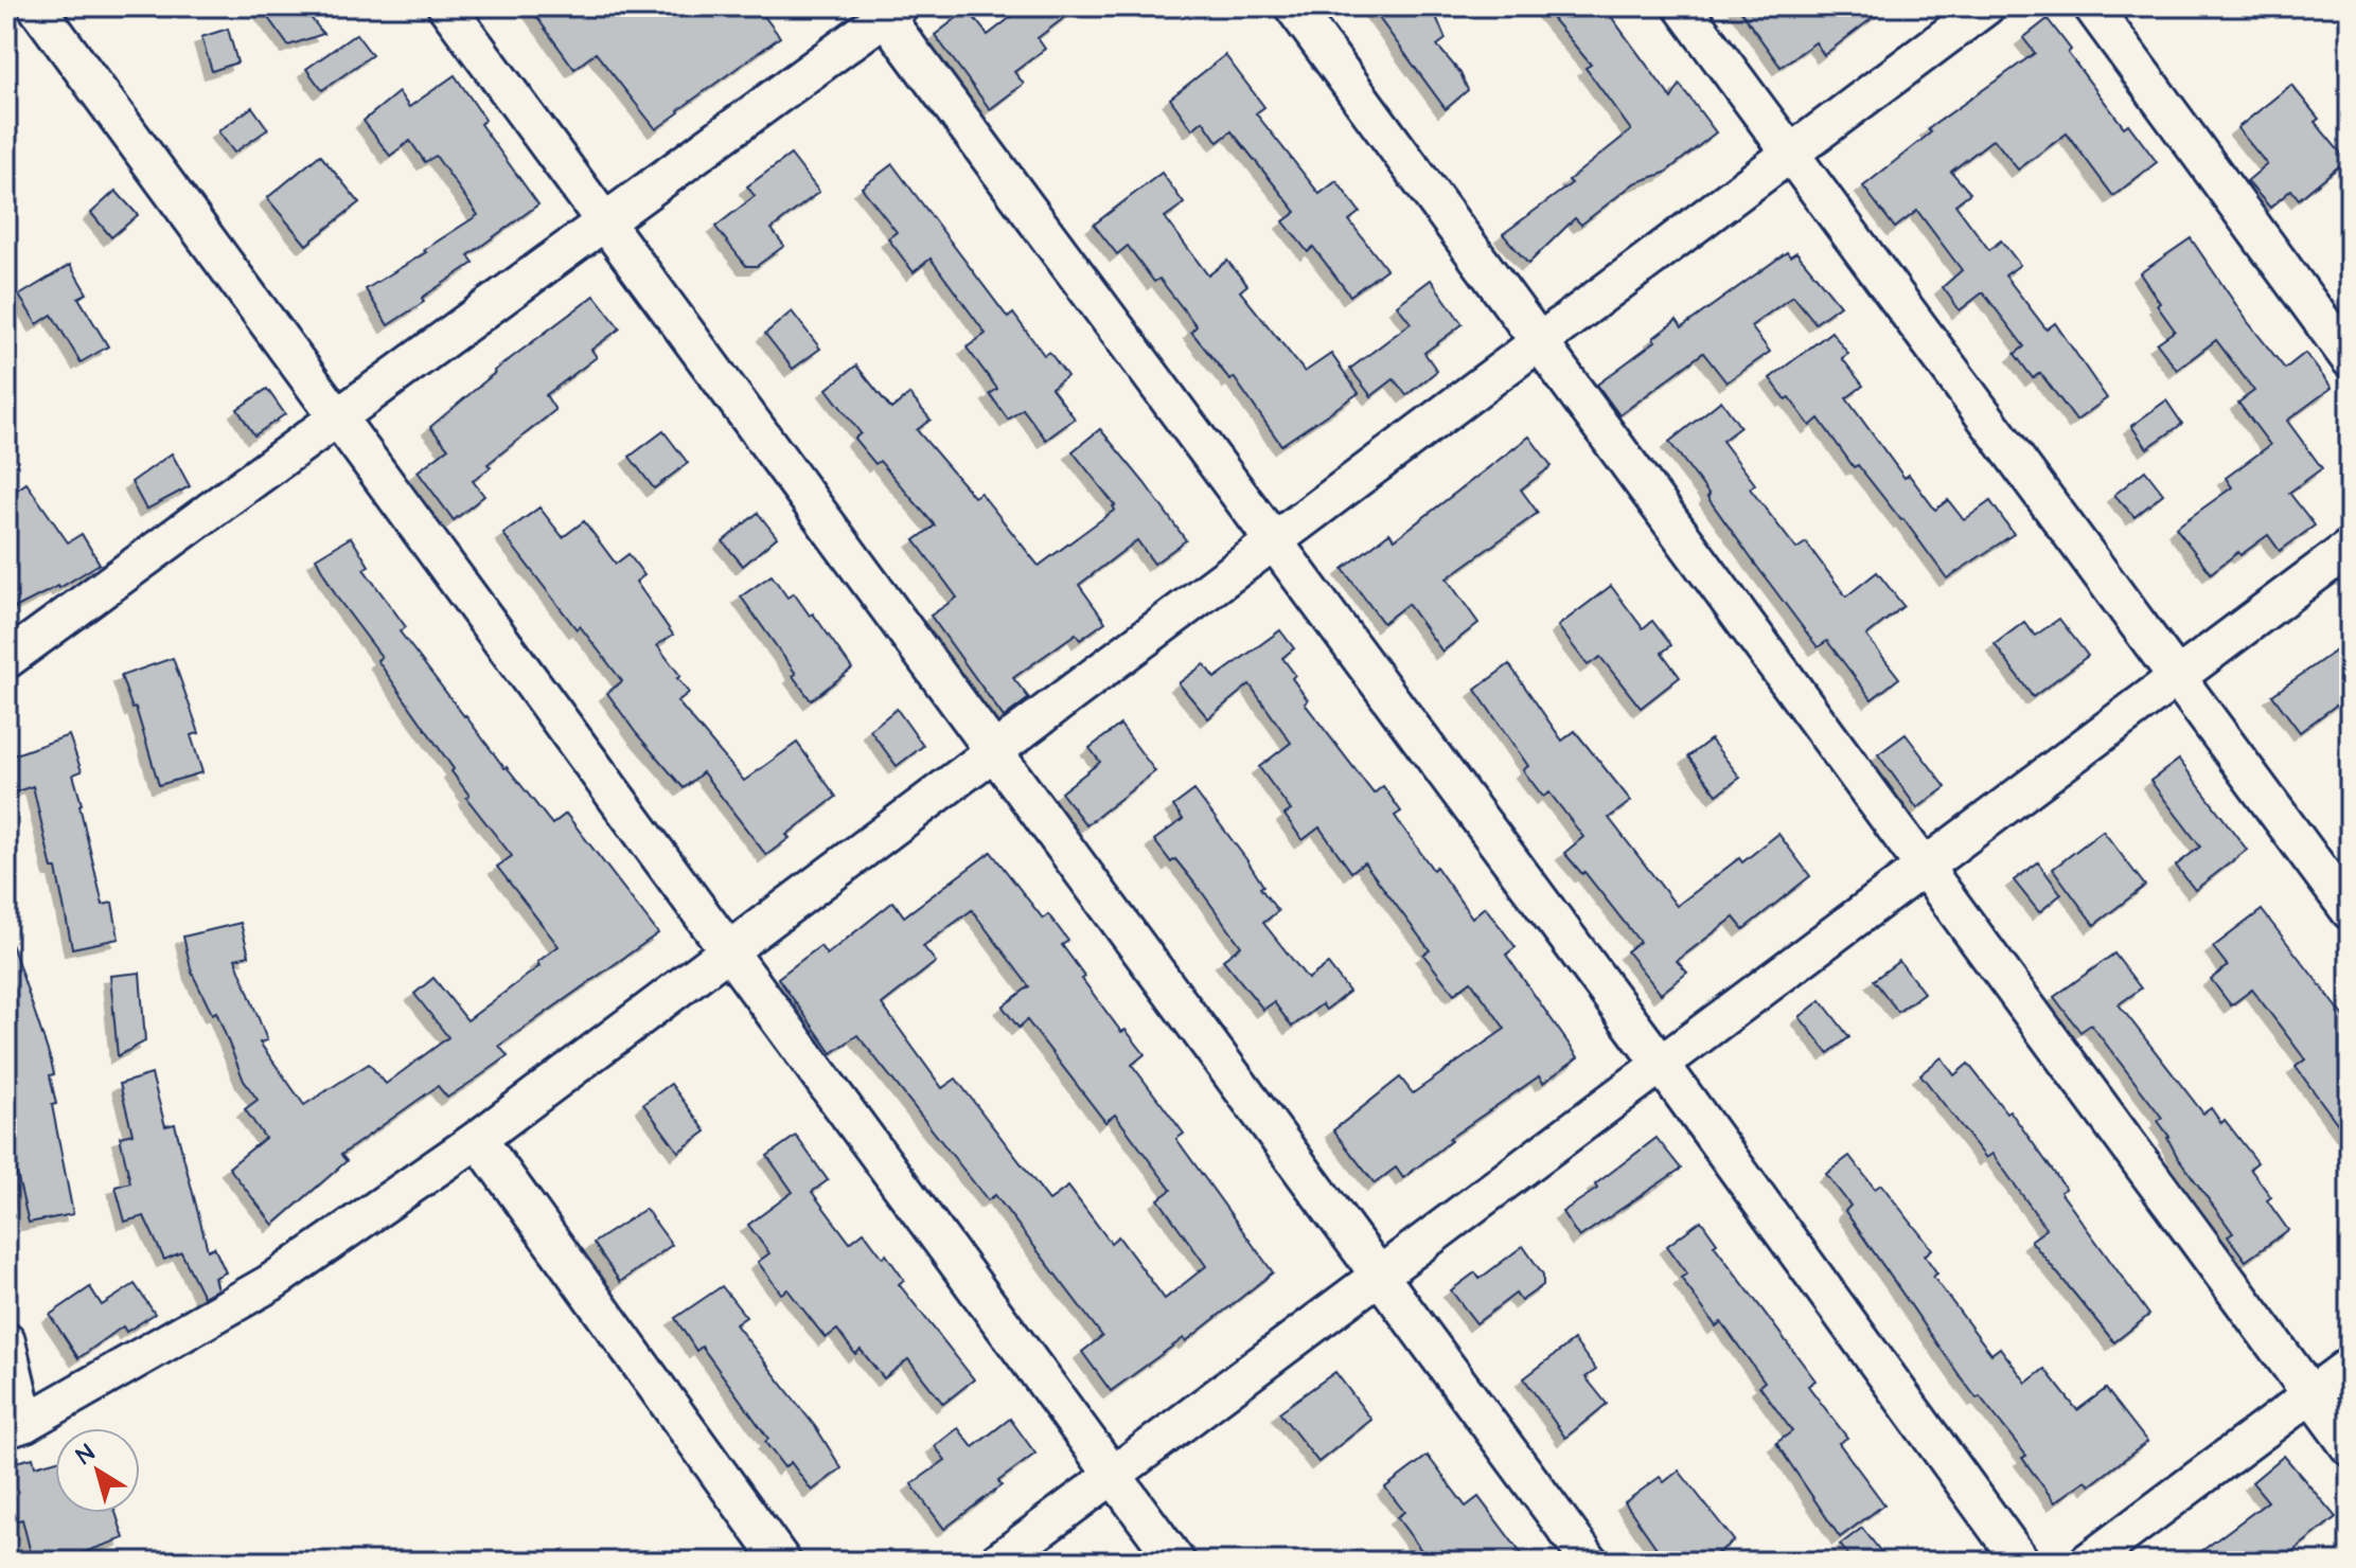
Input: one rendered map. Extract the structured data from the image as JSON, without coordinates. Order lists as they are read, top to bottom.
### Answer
{
  "north": "top left"
}
